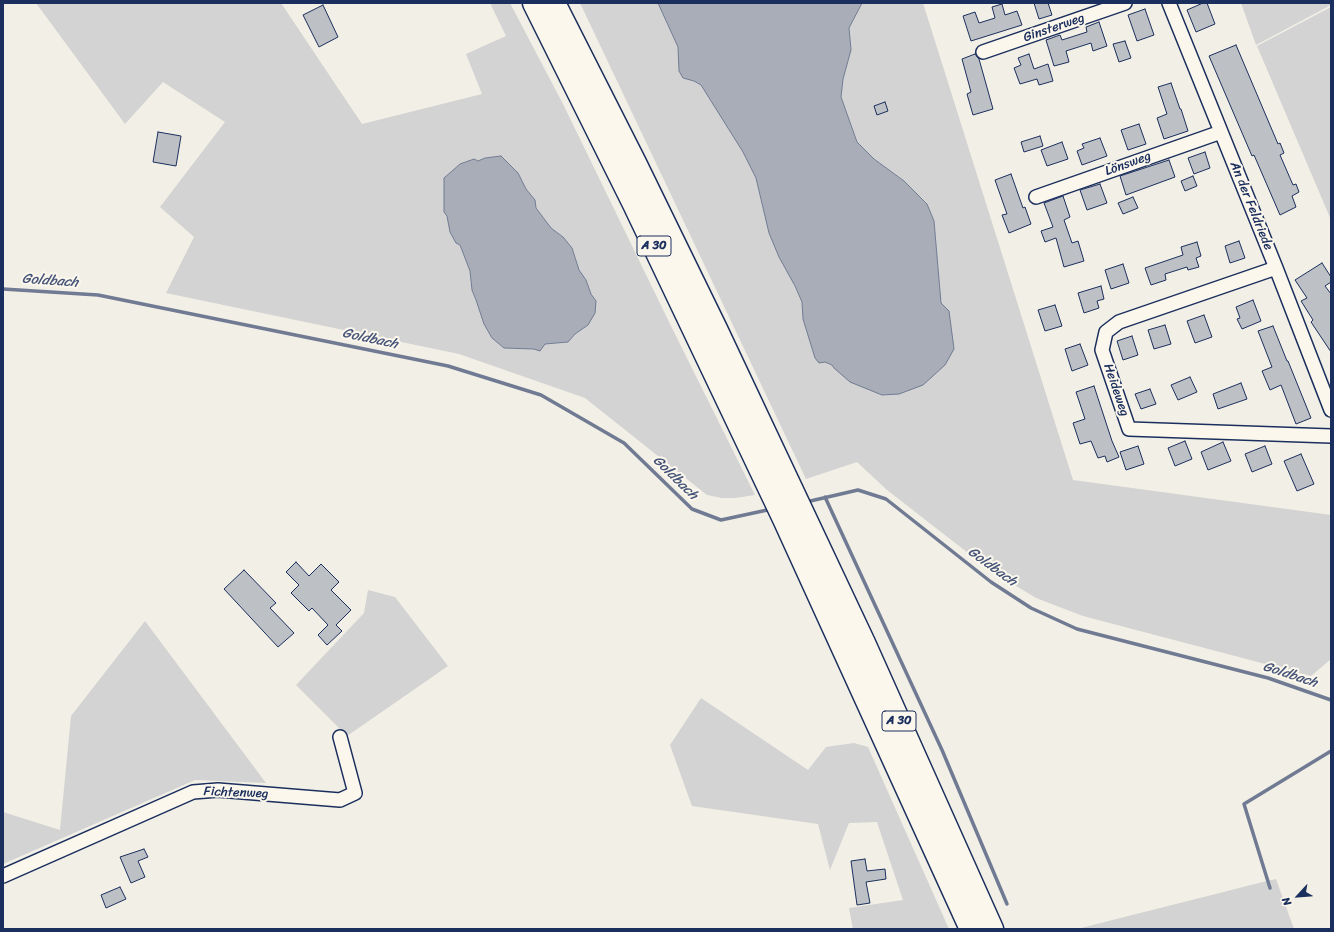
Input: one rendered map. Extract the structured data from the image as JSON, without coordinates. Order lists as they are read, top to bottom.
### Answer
{
  "streets": {
    "highway": ["A 30"],
    "street": [
      "Ginsterweg",
      "Lönsweg",
      "An der Feldriede",
      "Heideweg",
      "Fichtenweg"
    ]
  },
  "crossings": [
    ["Lönsweg", "An der Feldriede"],
    ["An der Feldriede", "Heideweg"]
  ],
  "water": ["Goldbach"],
  "north": "bottom left"
}
